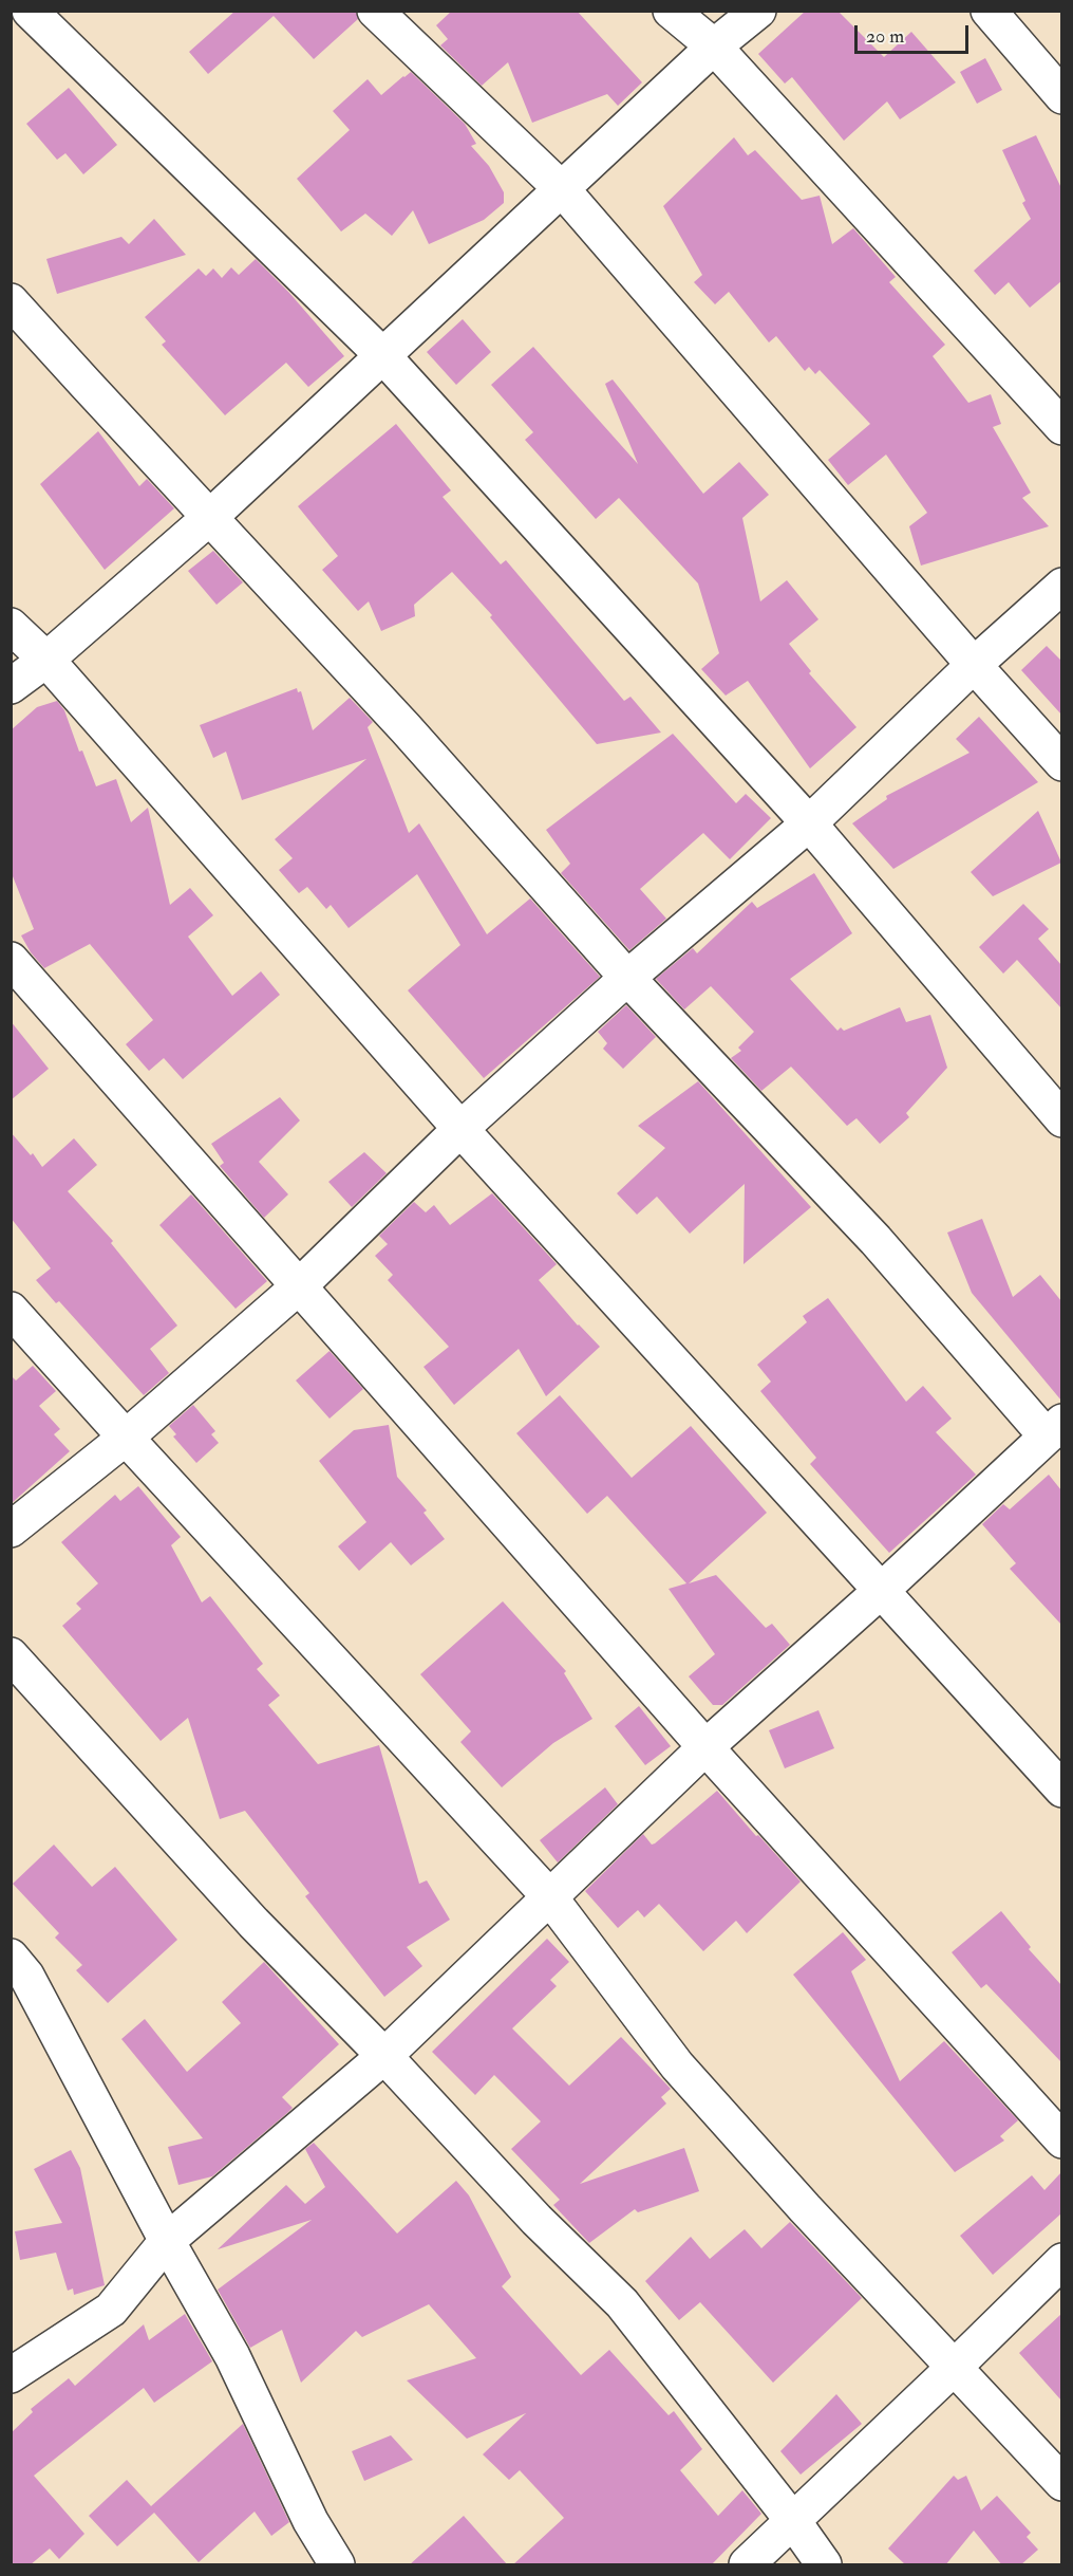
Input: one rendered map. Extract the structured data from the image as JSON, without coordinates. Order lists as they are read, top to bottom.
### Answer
{
  "scale_bar": "20 m"
}
